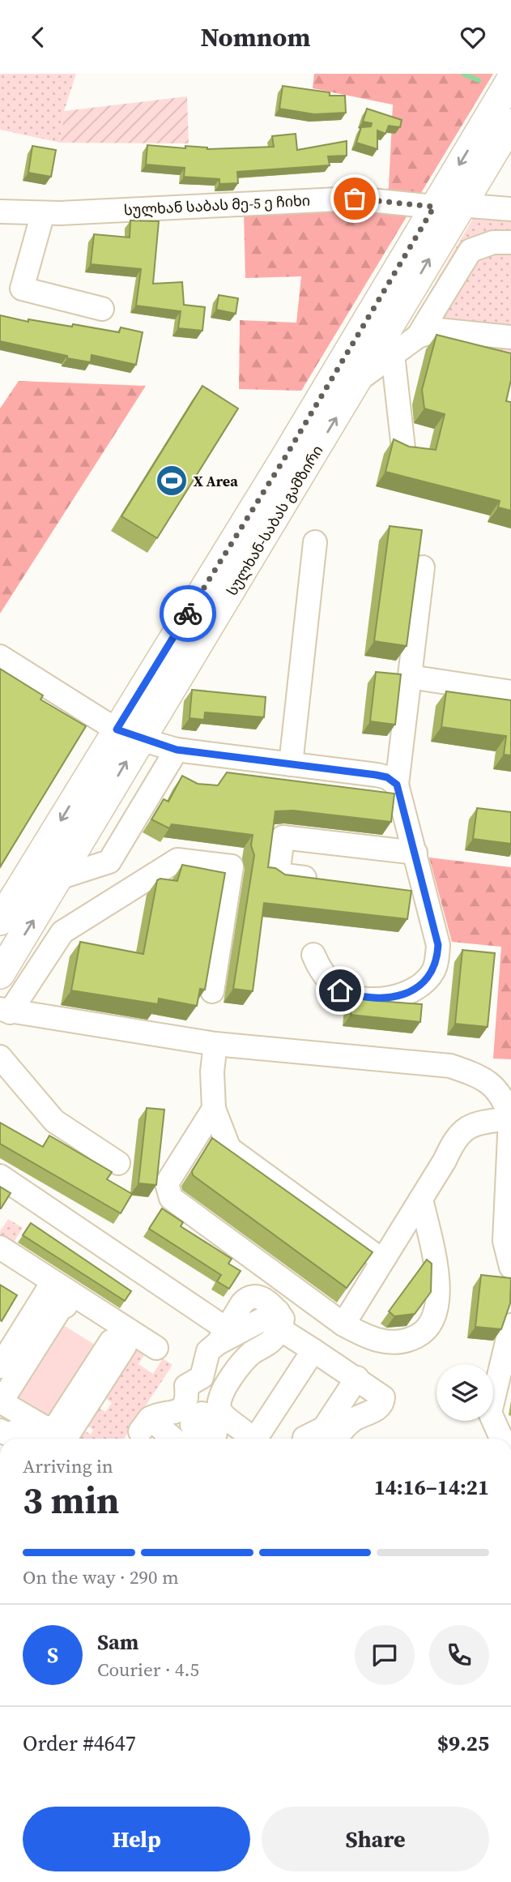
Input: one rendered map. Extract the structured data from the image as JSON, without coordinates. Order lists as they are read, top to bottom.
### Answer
{
  "streets": {
    "main road": ["სულხან-საბას გამზირი"],
    "street": ["სულხან საბას მე-5 ე ჩიხი"]
  },
  "crossings": [
    ["სულხან საბას მე-5 ე ჩიხი", "სულხან-საბას გამზირი"]
  ],
  "places": {
    "sports": ["X Area"]
  },
  "page": {
    "header": "Nomnom",
    "heading": ["3 min", "Arriving in", "14:16–14:21"],
    "panel": [
      "Sam",
      "Courier · 4.5",
      "Order #4647",
      "$9.25"
    ],
    "bar": "On the way · 290 m",
    "round": "S",
    "buttons": ["Help", "Share"]
  }
}
